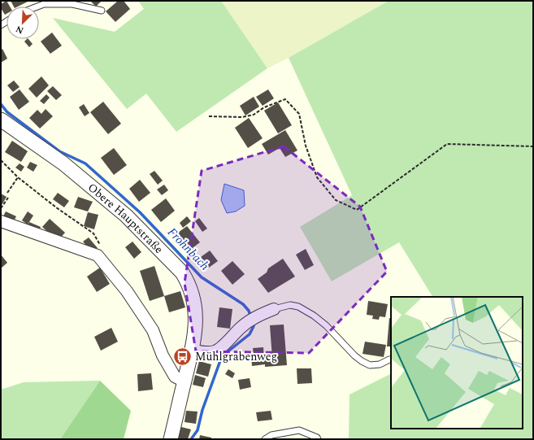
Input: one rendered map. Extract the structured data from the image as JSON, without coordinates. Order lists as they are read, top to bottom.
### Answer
{
  "streets": {
    "street": ["Obere Hauptstraße"]
  },
  "water": ["Frohnbach"],
  "places": {
    "bus stop": ["Mühlgrabenweg"]
  },
  "north": "bottom left"
}
